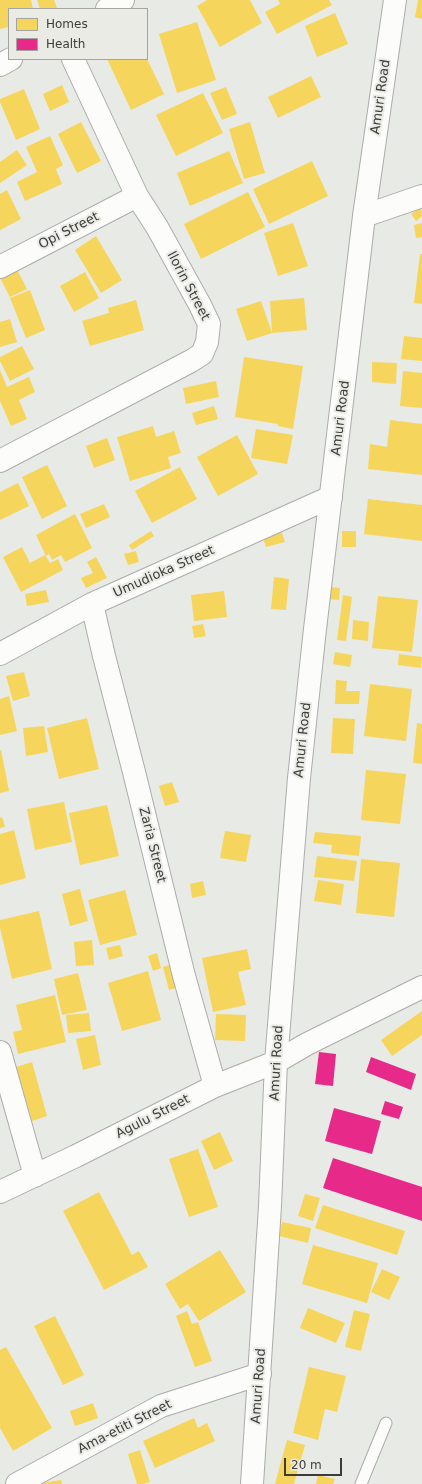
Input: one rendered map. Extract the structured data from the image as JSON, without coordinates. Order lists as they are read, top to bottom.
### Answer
{
  "streets": {
    "street": [
      "Amuri Road",
      "Opi Street",
      "Ilorin Street",
      "Umudioka Street",
      "Zaria Street",
      "Agulu Street",
      "Ama-etiti Street"
    ]
  },
  "crossings": [
    ["Amuri Road", "Umudioka Street"],
    ["Amuri Road", "Agulu Street"],
    ["Amuri Road", "Ama-etiti Street"],
    ["Opi Street", "Ilorin Street"],
    ["Umudioka Street", "Zaria Street"],
    ["Zaria Street", "Agulu Street"]
  ],
  "legend": ["Homes", "Health"],
  "scale_bar": "20 m"
}
